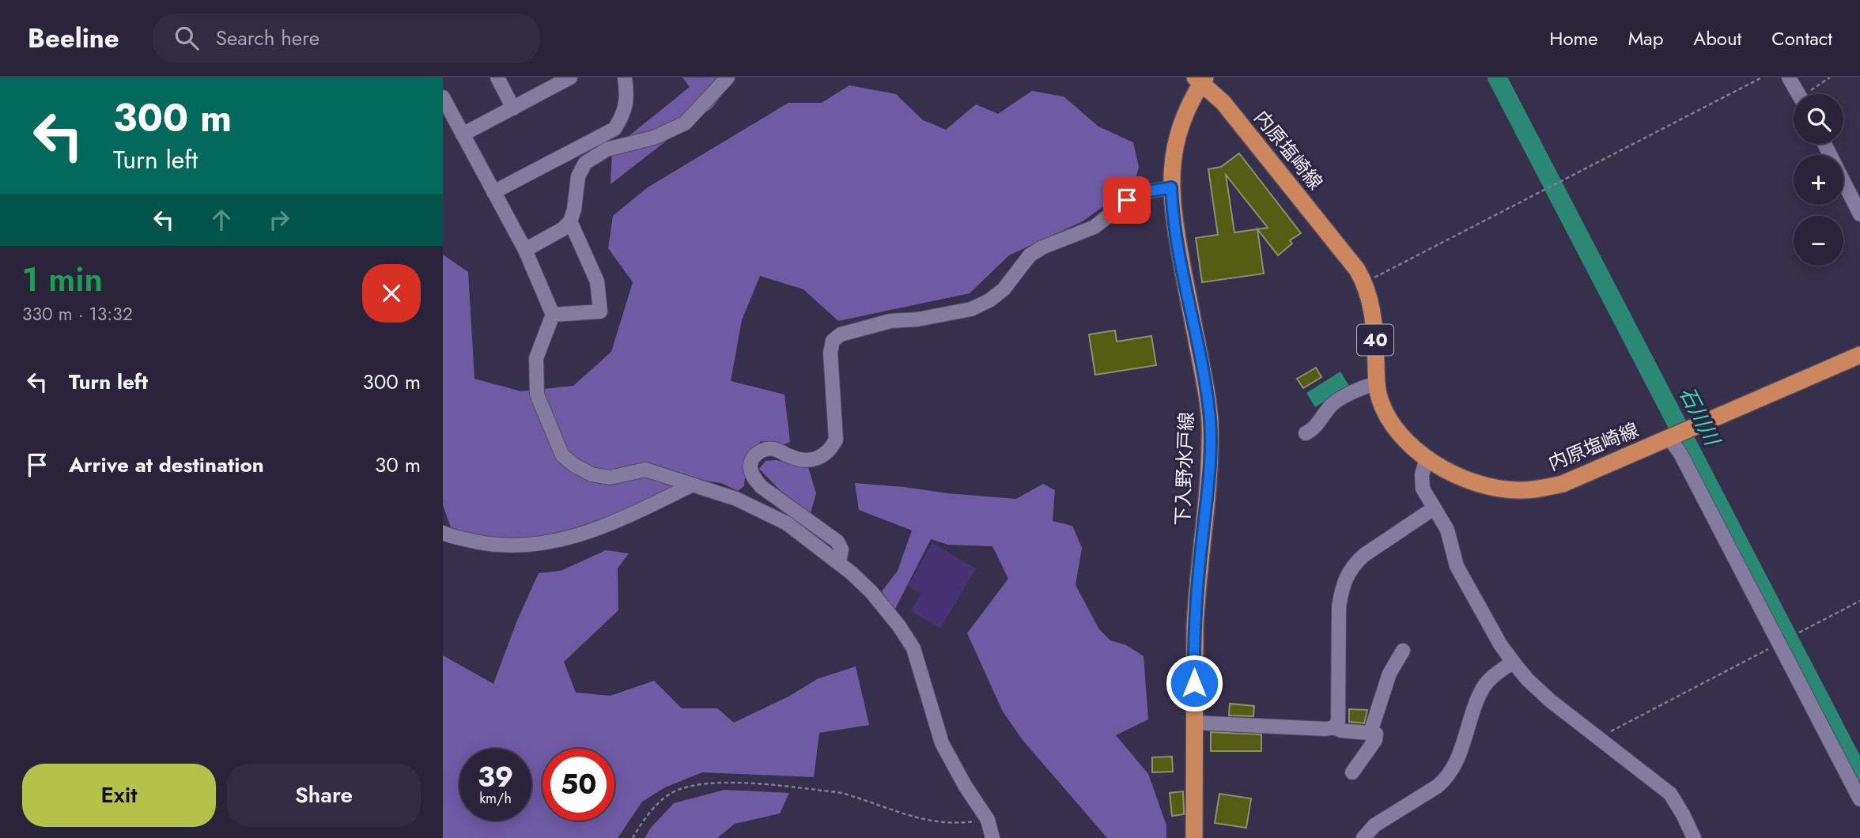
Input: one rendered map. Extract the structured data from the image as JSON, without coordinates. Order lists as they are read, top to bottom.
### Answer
{
  "streets": {
    "main road": ["内原塩崎線", "40", "下入野水戸線"]
  },
  "crossings": [
    ["内原塩崎線", "下入野水戸線"]
  ],
  "water": ["石川川"],
  "page": {
    "header": "Beeline",
    "search": "Search here",
    "nav": [
      "Home",
      "Map",
      "About",
      "Contact"
    ],
    "turn": ["300 m", "Turn left"],
    "map_buttons": ["+", "−"],
    "heading": ["1 min", "330 m · 13:32"],
    "list": [
      {
        "name": "Turn left",
        "value": "300 m"
      },
      {
        "name": "Arrive at destination",
        "value": "30 m"
      }
    ],
    "speed": "39 km/h",
    "limit": "50",
    "buttons": ["Exit", "Share"]
  }
}
